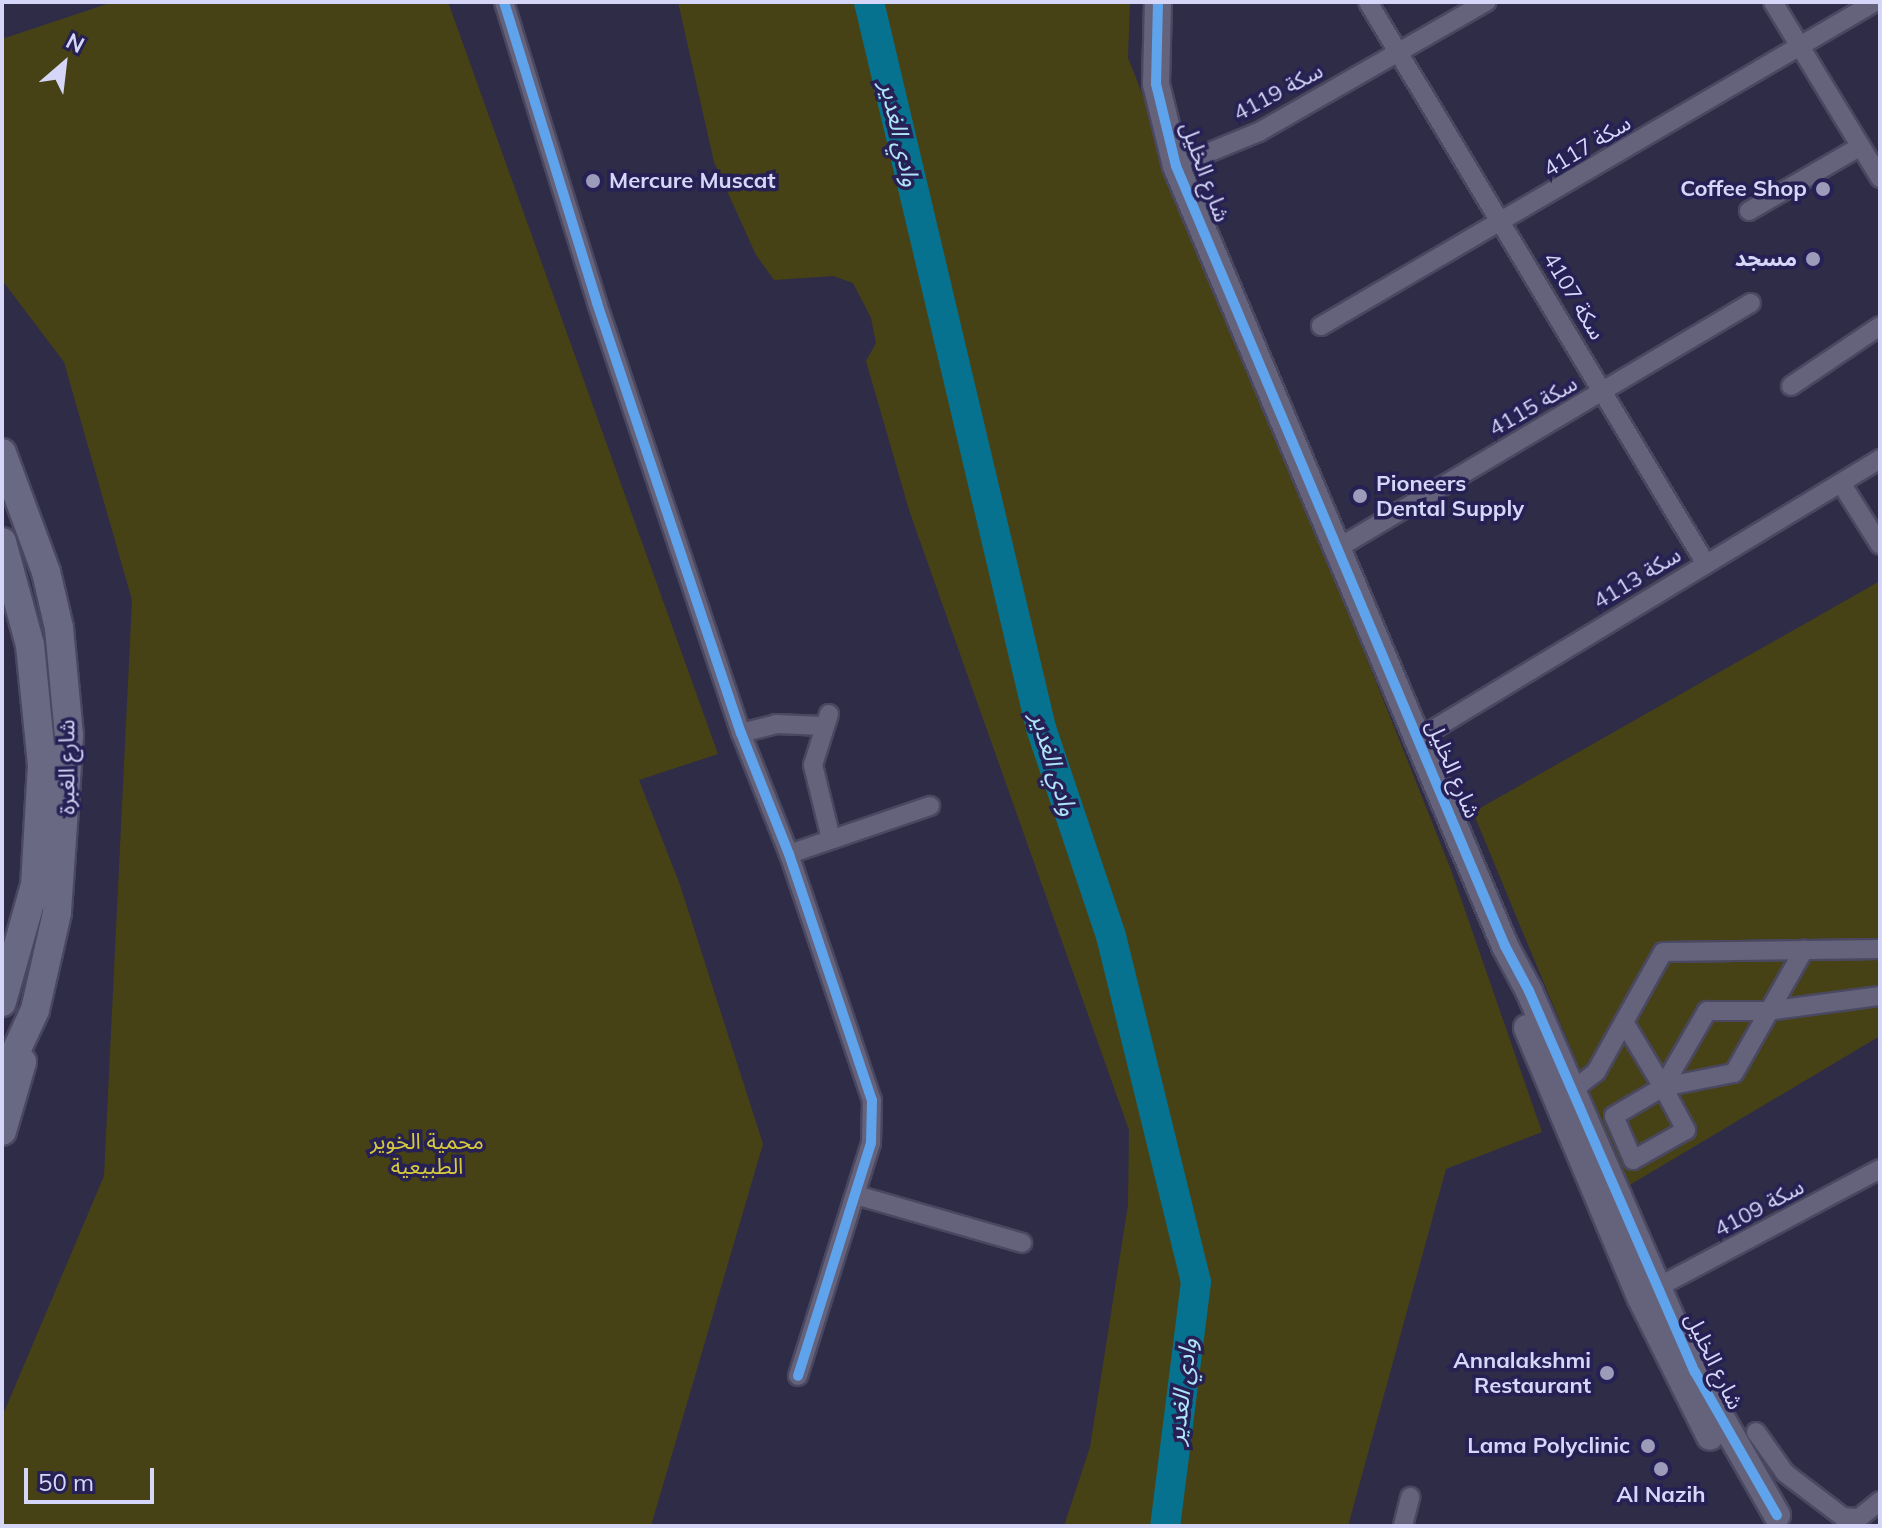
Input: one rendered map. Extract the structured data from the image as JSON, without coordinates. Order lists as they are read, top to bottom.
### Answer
{
  "streets": {
    "main road": ["شارع الغبرة"],
    "street": [
      "سكة 4119",
      "سكة 4117",
      "شارع الخليل",
      "سكة 4107",
      "سكة 4115",
      "سكة 4113",
      "سكة 4109"
    ]
  },
  "crossings": [
    ["سكة 4119", "شارع الخليل"],
    ["سكة 4119", "سكة 4107"],
    ["سكة 4117", "سكة 4107"],
    ["شارع الخليل", "سكة 4115"],
    ["شارع الخليل", "سكة 4113"],
    ["شارع الخليل", "سكة 4109"],
    ["سكة 4107", "سكة 4115"],
    ["سكة 4107", "سكة 4113"]
  ],
  "water": ["وادي الغدير"],
  "parks": ["محمية الخوير الطبيعية"],
  "places": [
    "Mercure Muscat",
    "Coffee Shop",
    "مسجد",
    "Pioneers Dental Supply",
    "Annalakshmi Restaurant",
    "Lama Polyclinic",
    "Al Nazih"
  ],
  "scale_bar": "50 m",
  "north": "top right"
}
